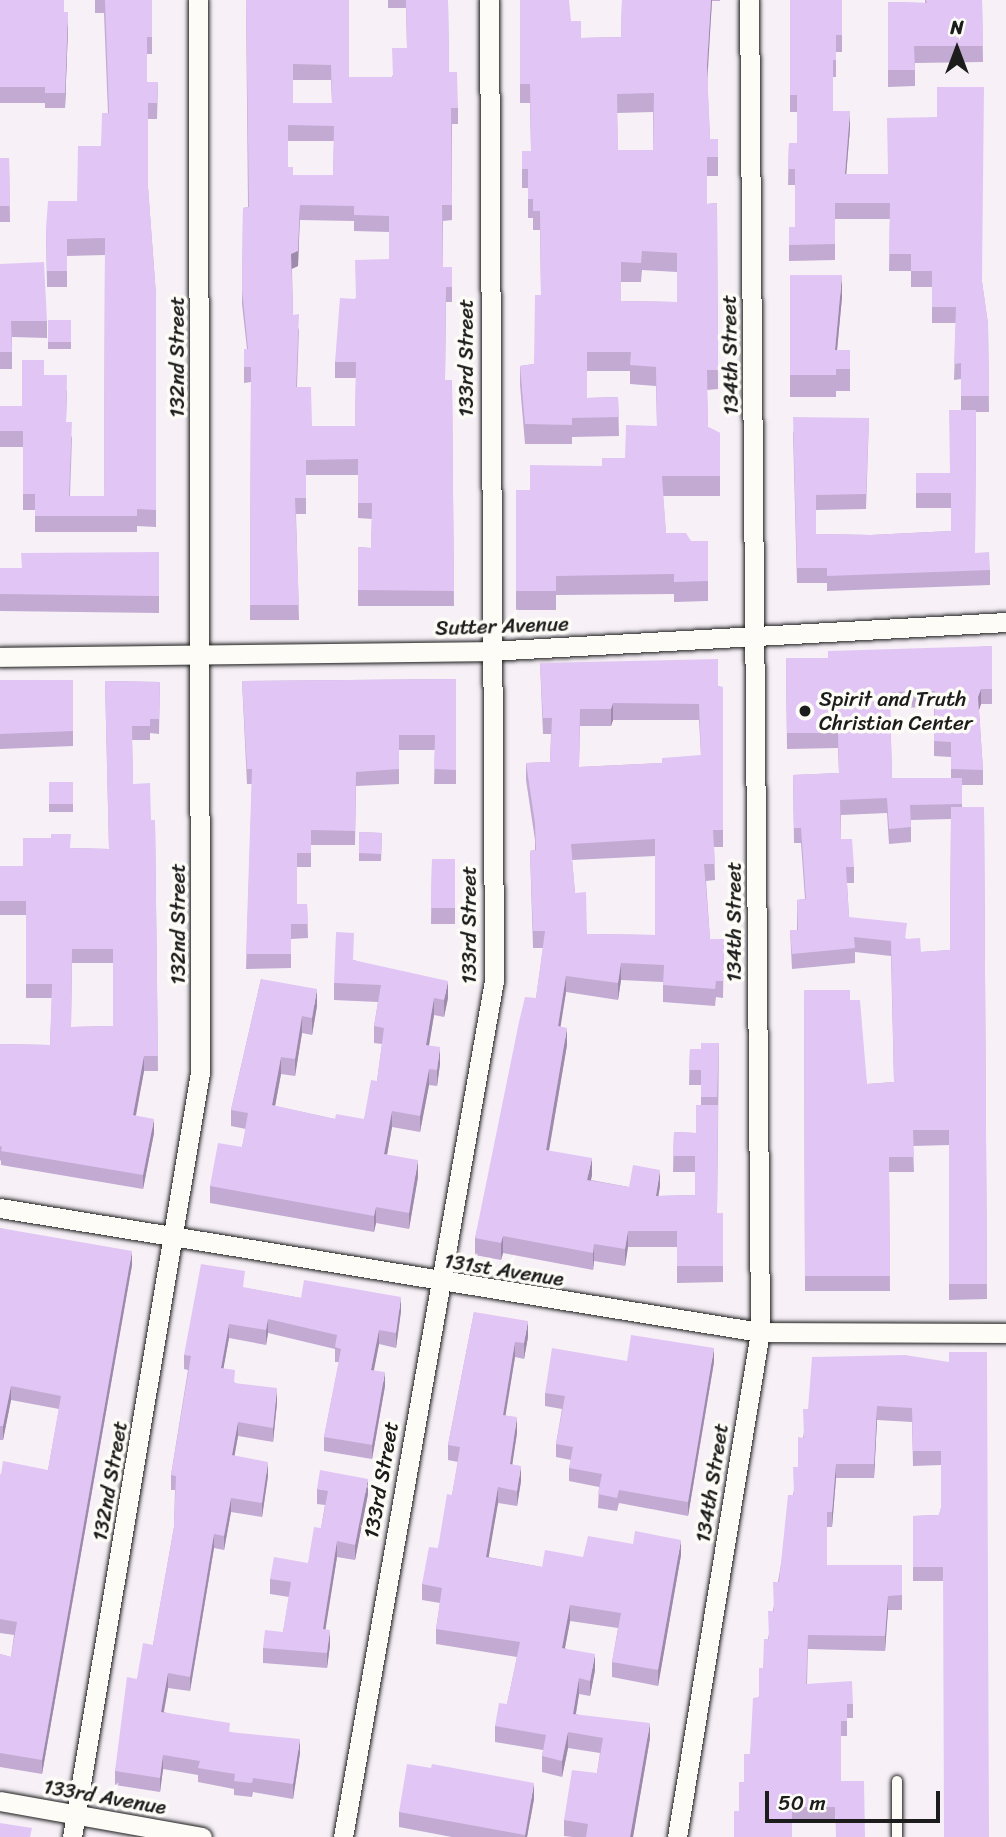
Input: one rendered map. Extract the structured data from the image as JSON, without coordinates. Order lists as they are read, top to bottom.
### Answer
{
  "streets": {
    "street": [
      "134th Street",
      "132nd Street",
      "133rd Street",
      "Sutter Avenue",
      "131st Avenue",
      "133rd Avenue"
    ]
  },
  "crossings": [
    ["134th Street", "Sutter Avenue"],
    ["134th Street", "131st Avenue"],
    ["132nd Street", "Sutter Avenue"],
    ["132nd Street", "131st Avenue"],
    ["132nd Street", "133rd Avenue"],
    ["133rd Street", "Sutter Avenue"],
    ["133rd Street", "131st Avenue"]
  ],
  "places": ["Spirit and Truth Christian Center"],
  "scale_bar": "50 m",
  "north": "top"
}
